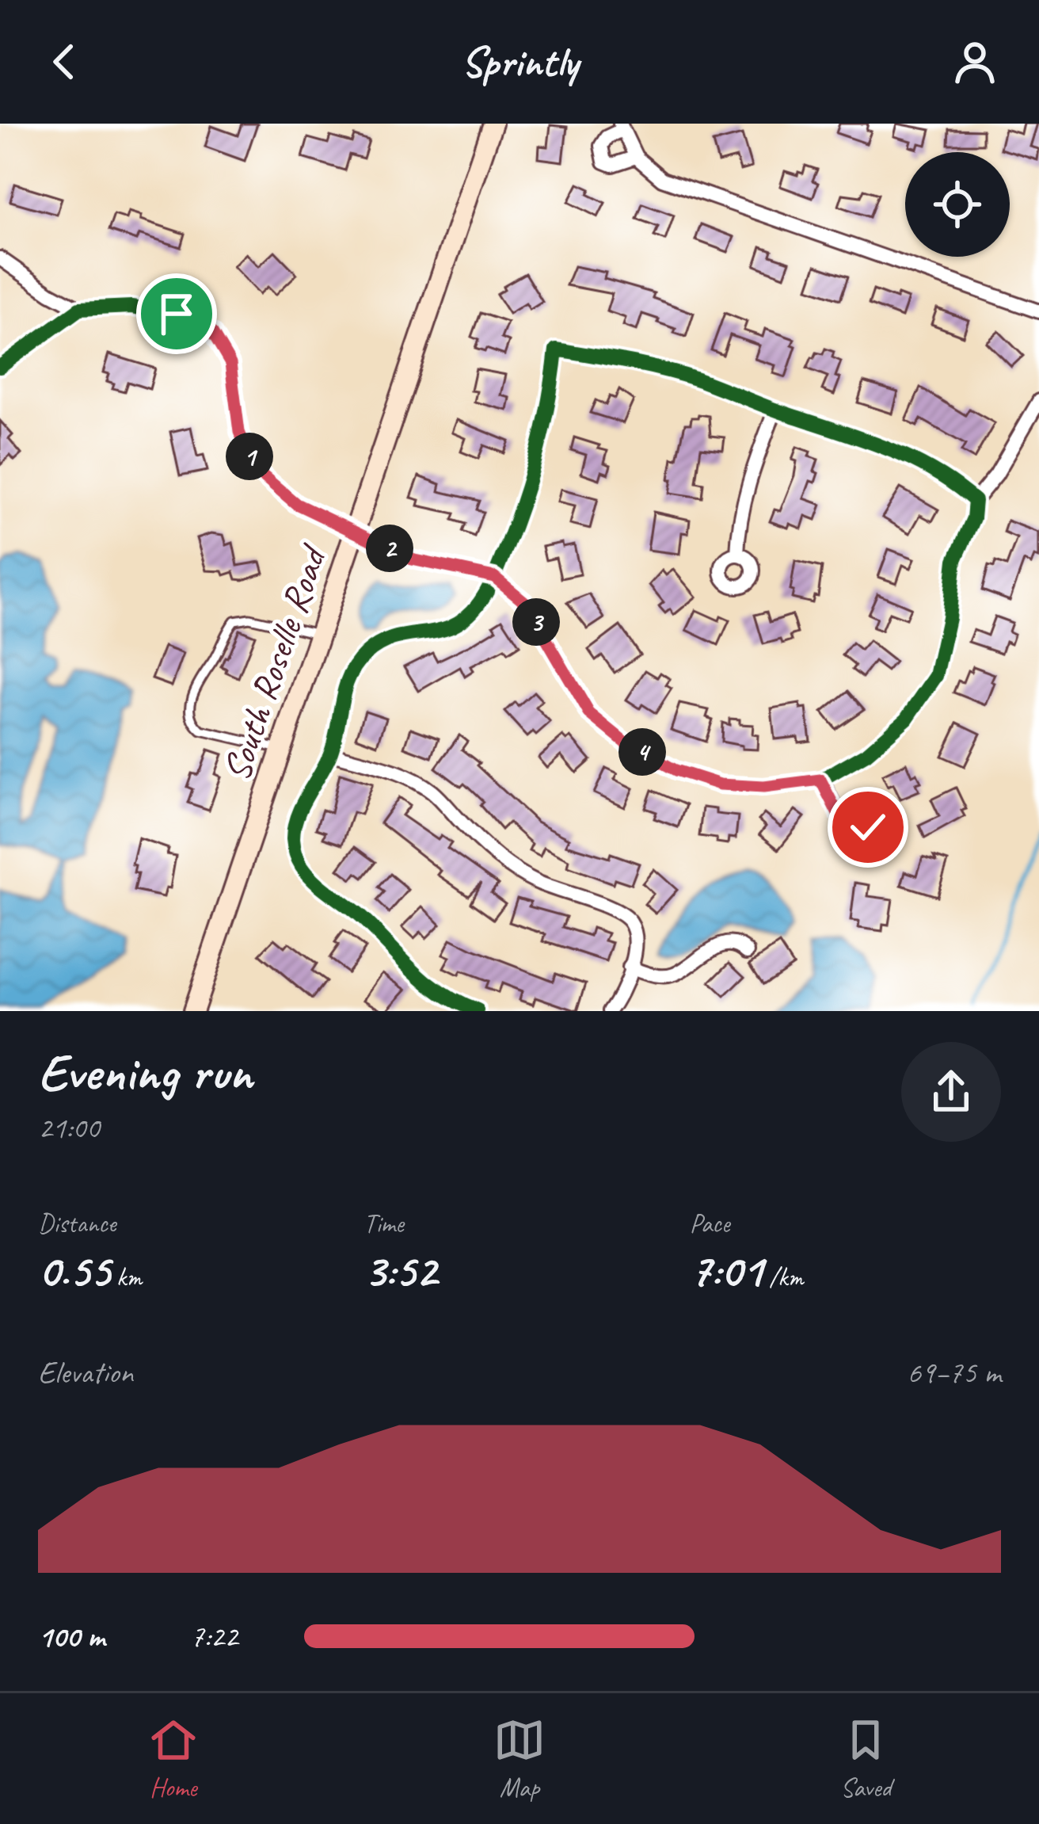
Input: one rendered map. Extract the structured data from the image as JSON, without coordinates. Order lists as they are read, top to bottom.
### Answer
{
  "streets": {
    "main road": ["South Roselle Road"]
  },
  "page": {
    "header": "Sprintly",
    "pins": [
      "1",
      "2",
      "3",
      "4"
    ],
    "heading": ["Evening run", "21:00"],
    "stats": [
      ["Distance", "0.55 km"],
      ["Time", "3:52"],
      ["Pace", "7:01 /km"]
    ],
    "chart": ["Elevation", "69–75 m"],
    "list": [
      {
        "name": "100 m",
        "note": "7:22"
      }
    ],
    "tabs": ["Home", "Map", "Saved"]
  }
}
